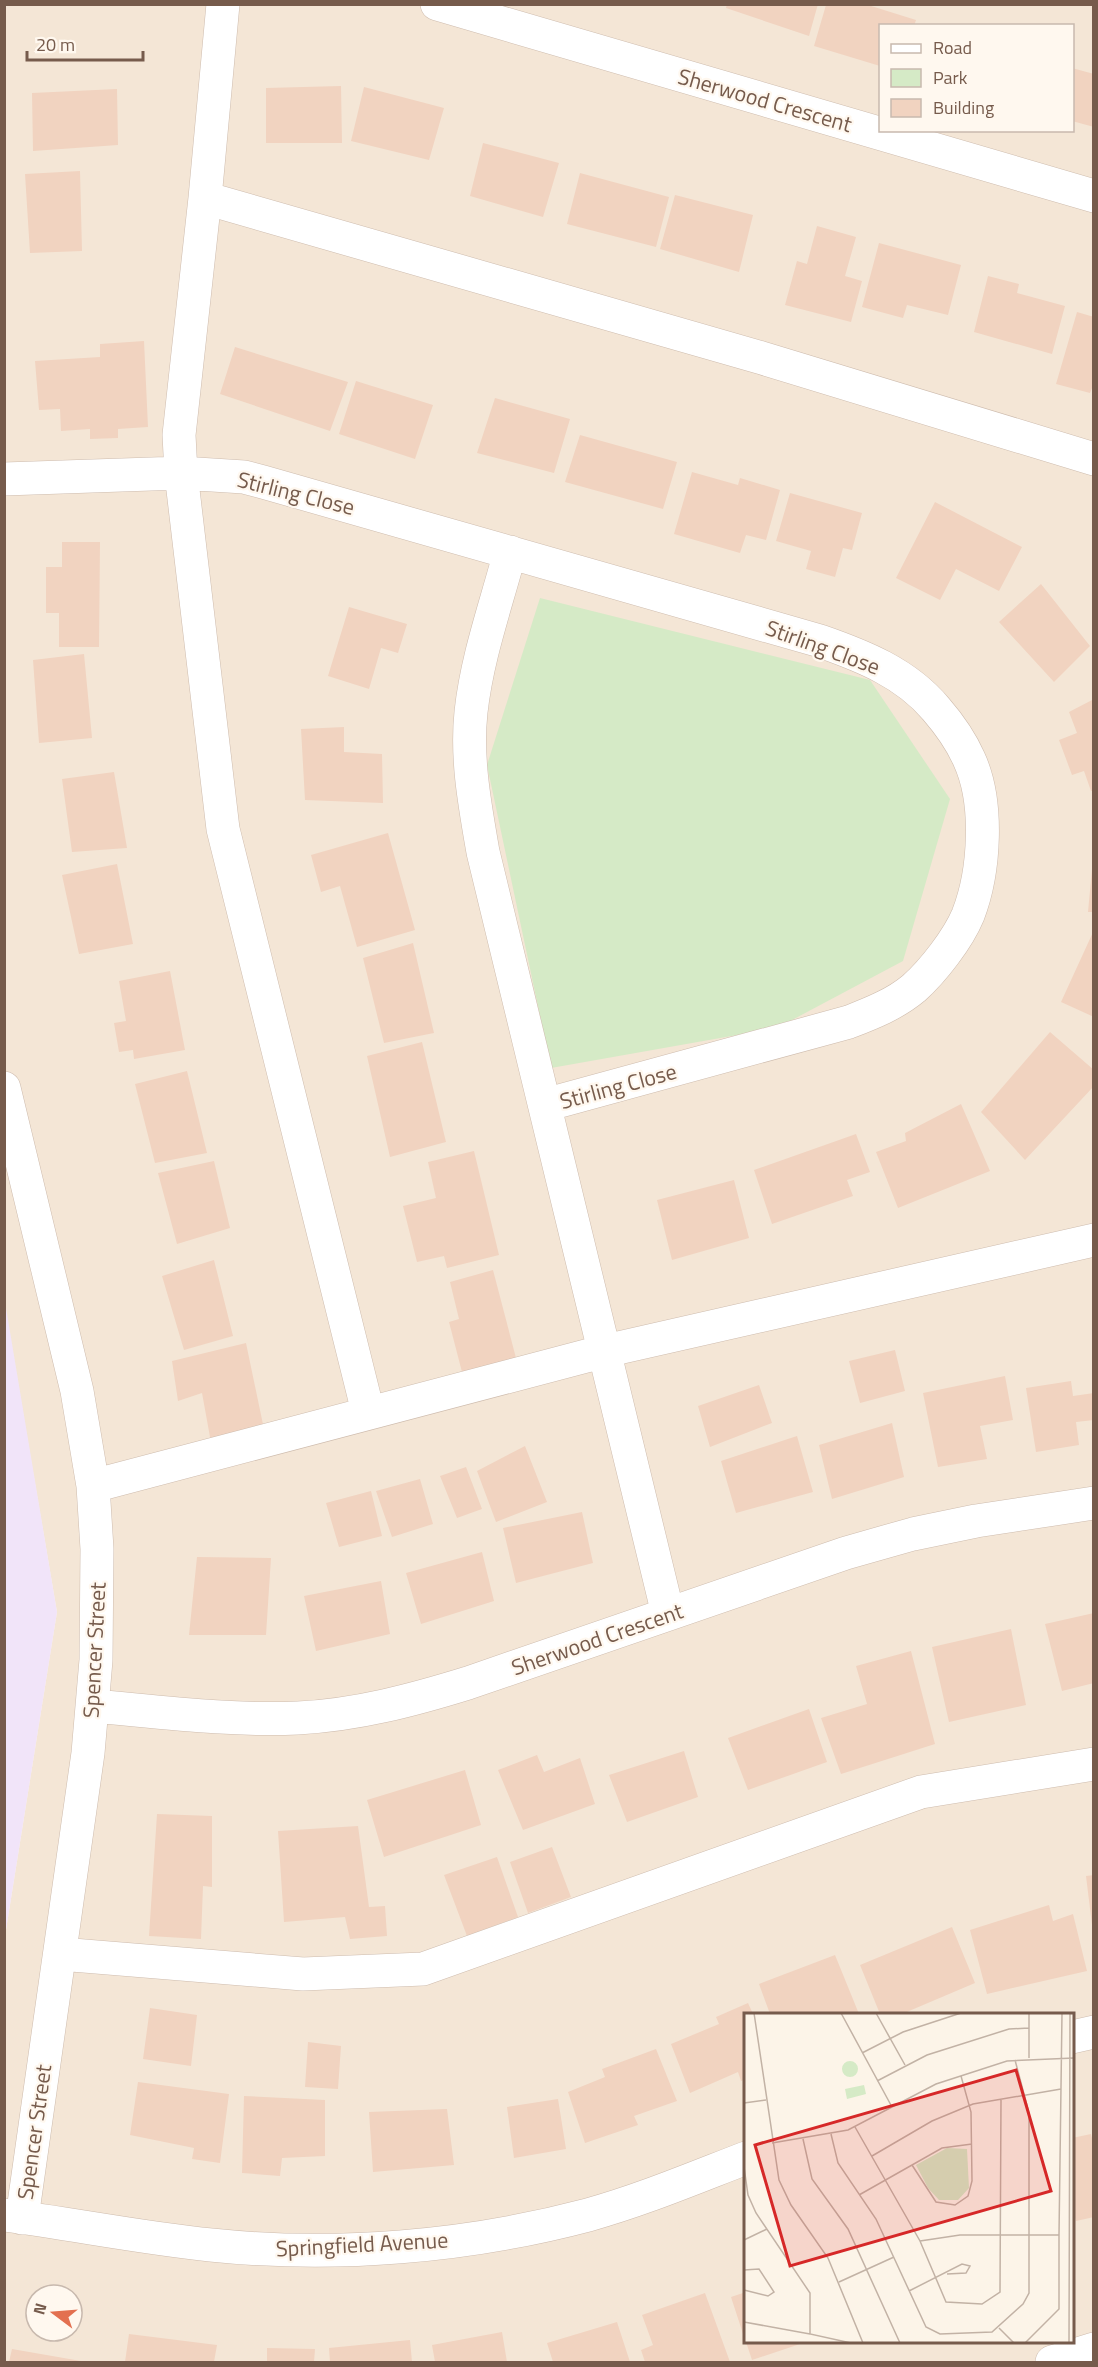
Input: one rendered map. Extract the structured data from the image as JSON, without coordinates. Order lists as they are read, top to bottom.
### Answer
{
  "streets": {
    "street": [
      "Sherwood Crescent",
      "Stirling Close",
      "Spencer Street",
      "Springfield Avenue"
    ]
  },
  "crossings": [
    ["Sherwood Crescent", "Stirling Close"],
    ["Sherwood Crescent", "Spencer Street"],
    ["Spencer Street", "Springfield Avenue"]
  ],
  "legend": ["Road", "Park", "Building"],
  "scale_bar": "20 m",
  "north": "left"
}
